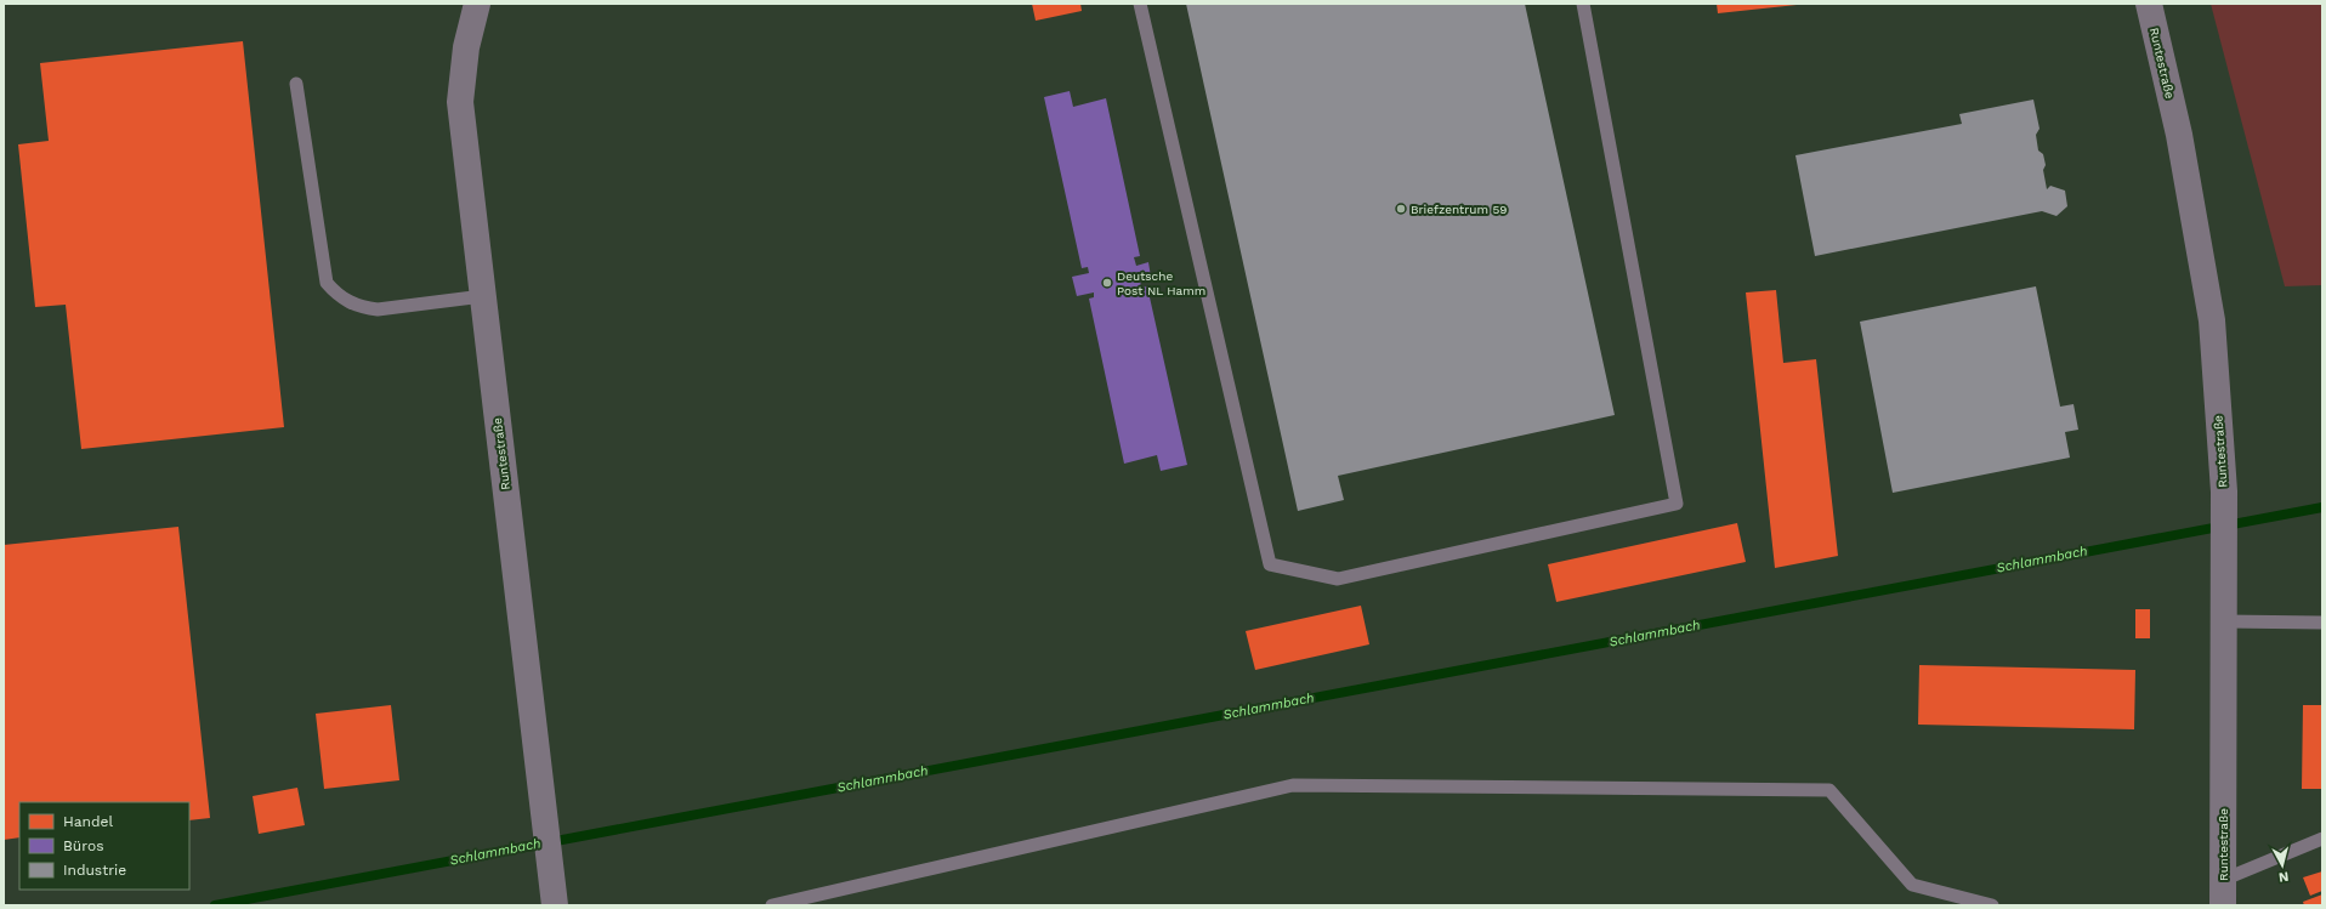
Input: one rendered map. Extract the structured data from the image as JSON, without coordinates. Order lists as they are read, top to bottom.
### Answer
{
  "streets": {
    "street": ["Runtestraße"]
  },
  "water": ["Schlammbach"],
  "places": ["Briefzentrum 59", "Deutsche Post NL Hamm"],
  "legend": ["Handel", "Büros", "Industrie"],
  "north": "bottom"
}
